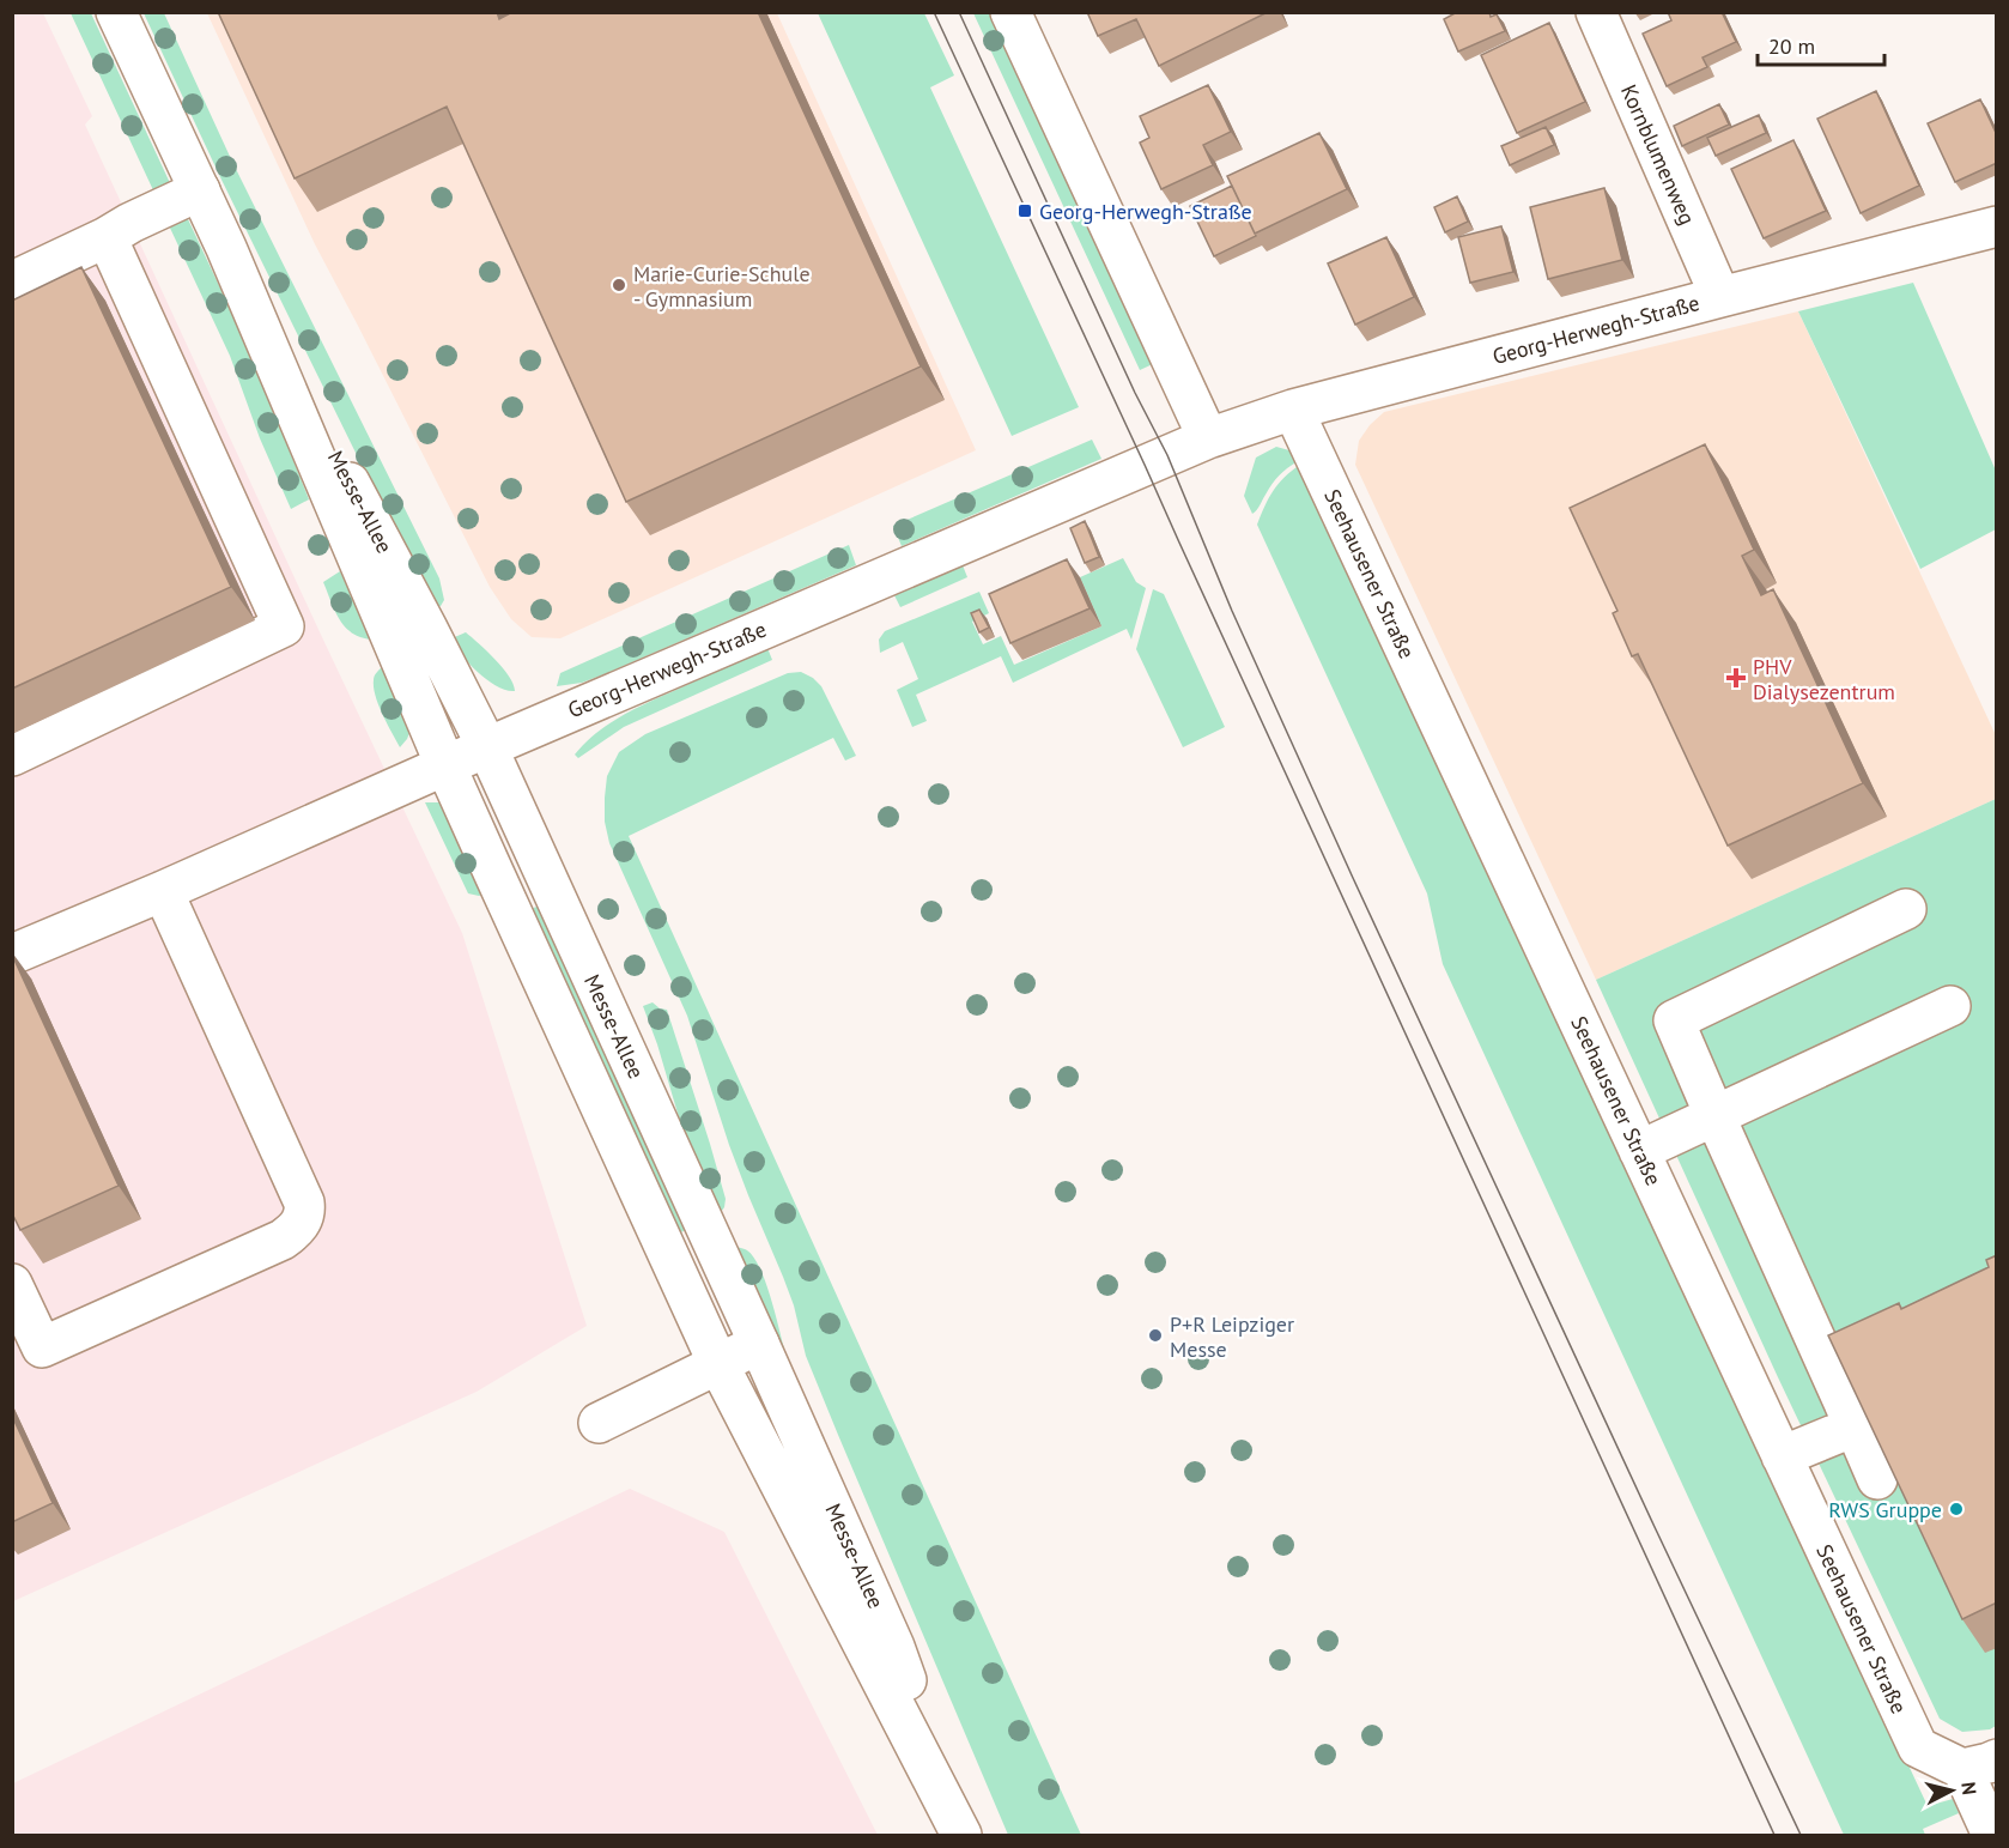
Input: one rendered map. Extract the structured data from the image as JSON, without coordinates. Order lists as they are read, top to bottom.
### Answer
{
  "streets": {
    "street": [
      "Kornblumenweg",
      "Georg-Herwegh-Straße",
      "Messe-Allee",
      "Seehausener Straße"
    ]
  },
  "crossings": [
    ["Kornblumenweg", "Georg-Herwegh-Straße"],
    ["Georg-Herwegh-Straße", "Messe-Allee"],
    ["Georg-Herwegh-Straße", "Seehausener Straße"]
  ],
  "places": {
    "transit": ["Georg-Herwegh-Straße"],
    "other": ["Marie-Curie-Schule - Gymnasium", "P+R Leipziger Messe", "RWS Gruppe"],
    "health": ["PHV Dialysezentrum"]
  },
  "scale_bar": "20 m",
  "north": "right"
}
